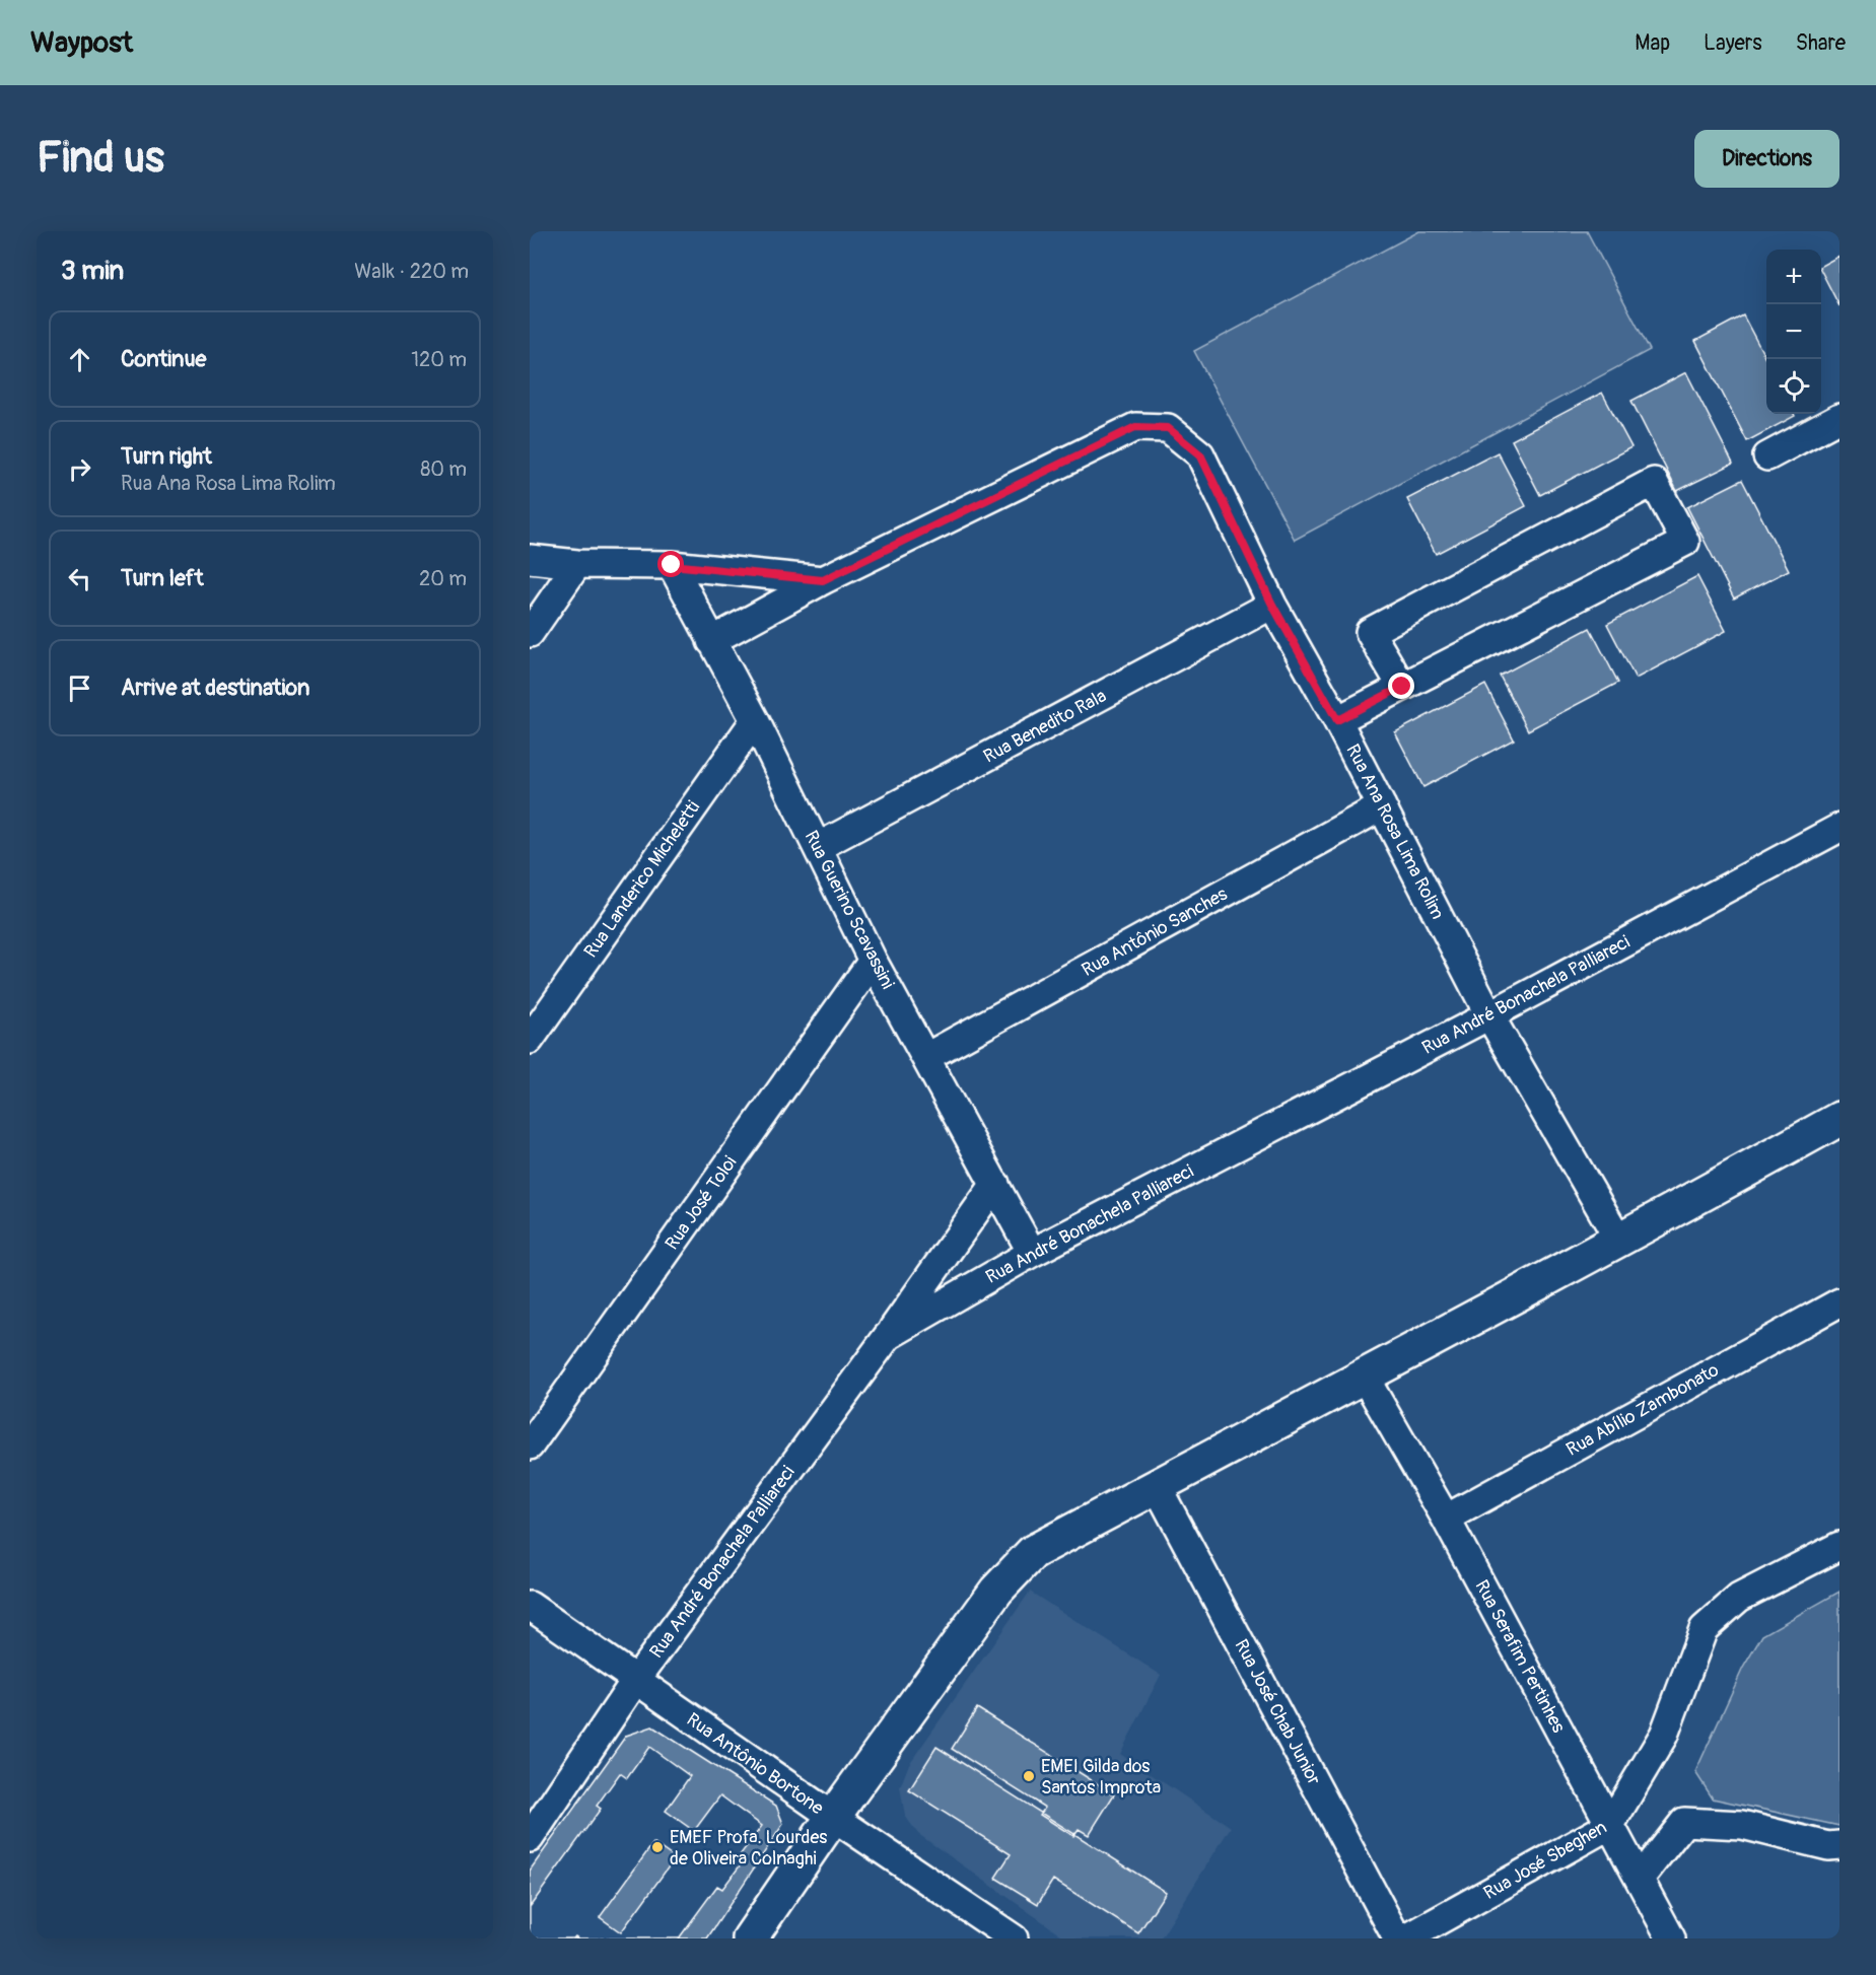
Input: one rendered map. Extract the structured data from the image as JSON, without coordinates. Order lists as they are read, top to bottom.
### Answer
{
  "streets": {
    "street": [
      "Rua Benedito Rala",
      "Rua Ana Rosa Lima Rolim",
      "Rua Landerico Micheletti",
      "Rua Guerino Scavassini",
      "Rua Antônio Sanches",
      "Rua André Bonachela Palliareci",
      "Rua José Toloi",
      "Rua Abílio Zambonato",
      "Rua Serafim Pertinhes",
      "Rua José Chab Junior",
      "Rua Antônio Bortone",
      "Rua José Sbeghen"
    ]
  },
  "crossings": [
    ["Rua Benedito Rala", "Rua Ana Rosa Lima Rolim"],
    ["Rua Benedito Rala", "Rua Guerino Scavassini"],
    ["Rua Ana Rosa Lima Rolim", "Rua Antônio Sanches"],
    ["Rua Ana Rosa Lima Rolim", "Rua André Bonachela Palliareci"],
    ["Rua Landerico Micheletti", "Rua Guerino Scavassini"],
    ["Rua Guerino Scavassini", "Rua Antônio Sanches"],
    ["Rua Guerino Scavassini", "Rua André Bonachela Palliareci"],
    ["Rua Guerino Scavassini", "Rua José Toloi"],
    ["Rua André Bonachela Palliareci", "Rua Antônio Bortone"],
    ["Rua Abílio Zambonato", "Rua Serafim Pertinhes"],
    ["Rua Serafim Pertinhes", "Rua José Sbeghen"]
  ],
  "places": ["EMEI Gilda dos Santos Improta", "EMEF Profa. Lourdes de Oliveira Colnaghi"],
  "page": {
    "header": "Waypost",
    "nav": ["Map", "Layers", "Share"],
    "buttons": "Directions",
    "title": "Find us",
    "heading": ["3 min", "Walk · 220 m"],
    "map_buttons": ["+", "−"],
    "list": [
      ["Continue", "120 m"],
      ["Turn right", "Rua Ana Rosa Lima Rolim", "80 m"],
      ["Turn left", "20 m"],
      "Arrive at destination"
    ]
  }
}
